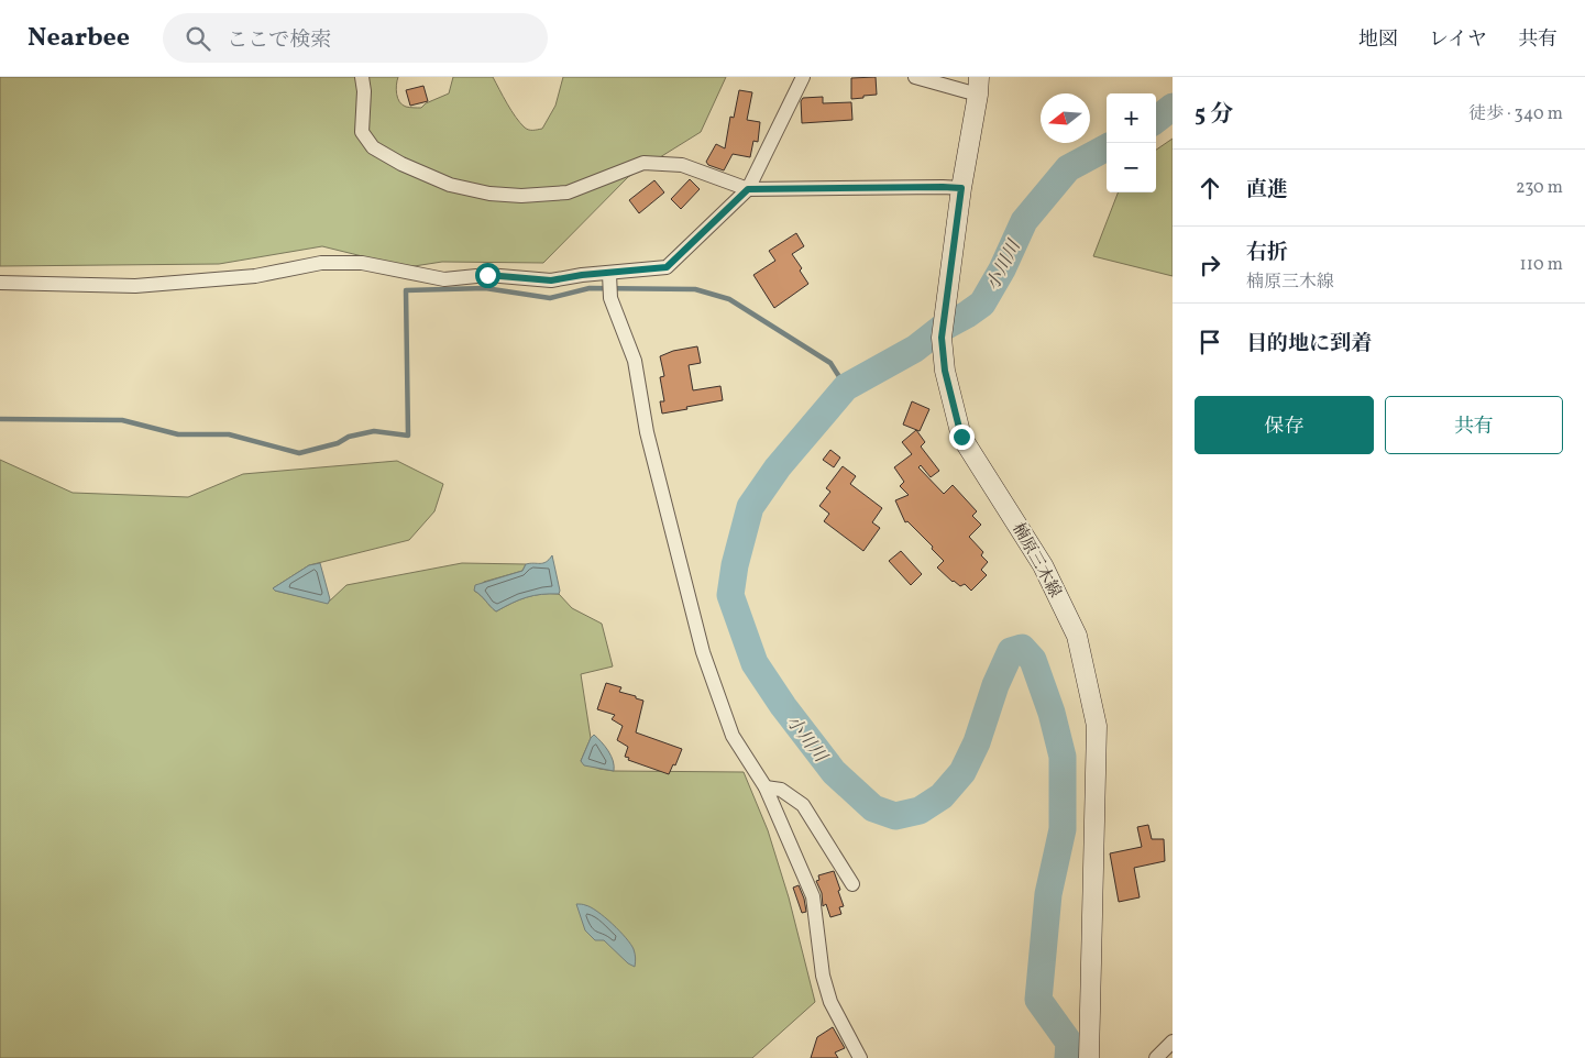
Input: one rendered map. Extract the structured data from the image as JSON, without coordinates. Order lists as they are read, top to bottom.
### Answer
{
  "streets": {
    "main road": ["楠原三木線"]
  },
  "water": ["小川川"],
  "north": "left",
  "page": {
    "header": "Nearbee",
    "search": "ここで検索",
    "nav": ["地図", "レイヤ", "共有"],
    "heading": ["5 分", "徒歩 · 340 m"],
    "map_buttons": ["+", "−"],
    "list": [
      ["直進", "230 m"],
      ["右折", "楠原三木線", "110 m"],
      "目的地に到着"
    ],
    "buttons": ["保存", "共有"]
  }
}
